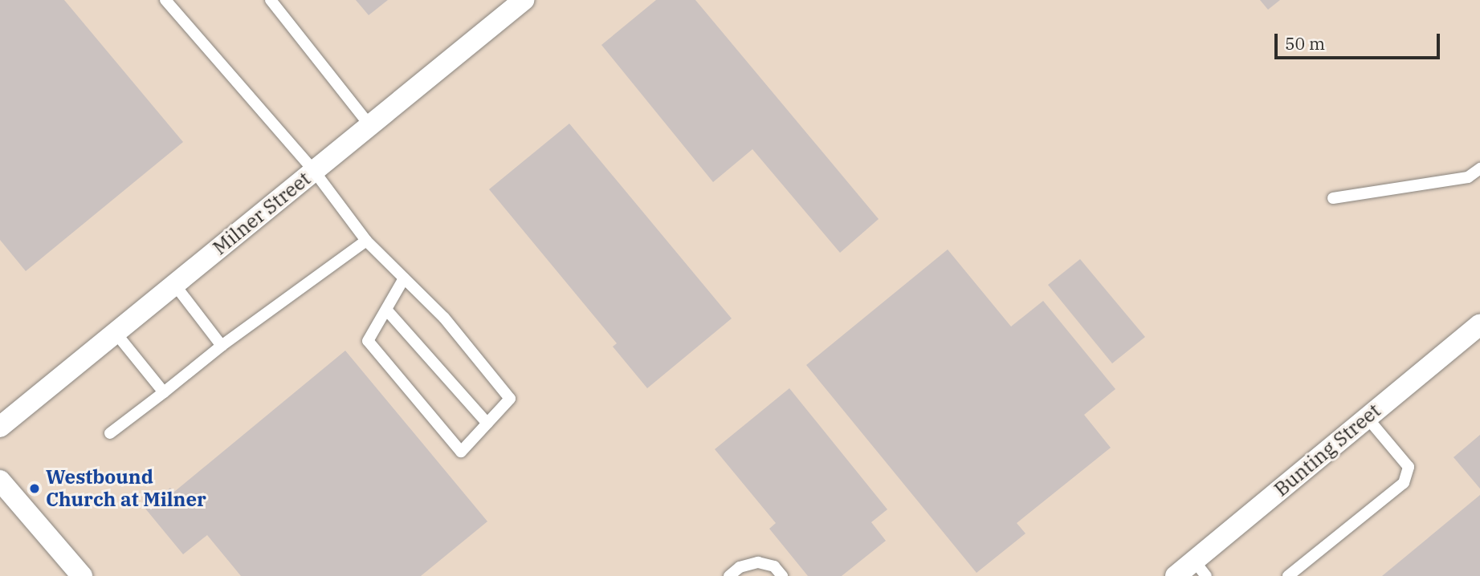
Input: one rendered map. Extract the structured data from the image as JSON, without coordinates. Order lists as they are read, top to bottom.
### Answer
{
  "streets": {
    "street": ["Milner Street", "Bunting Street"]
  },
  "places": ["Westbound Church at Milner"],
  "scale_bar": "50 m"
}
